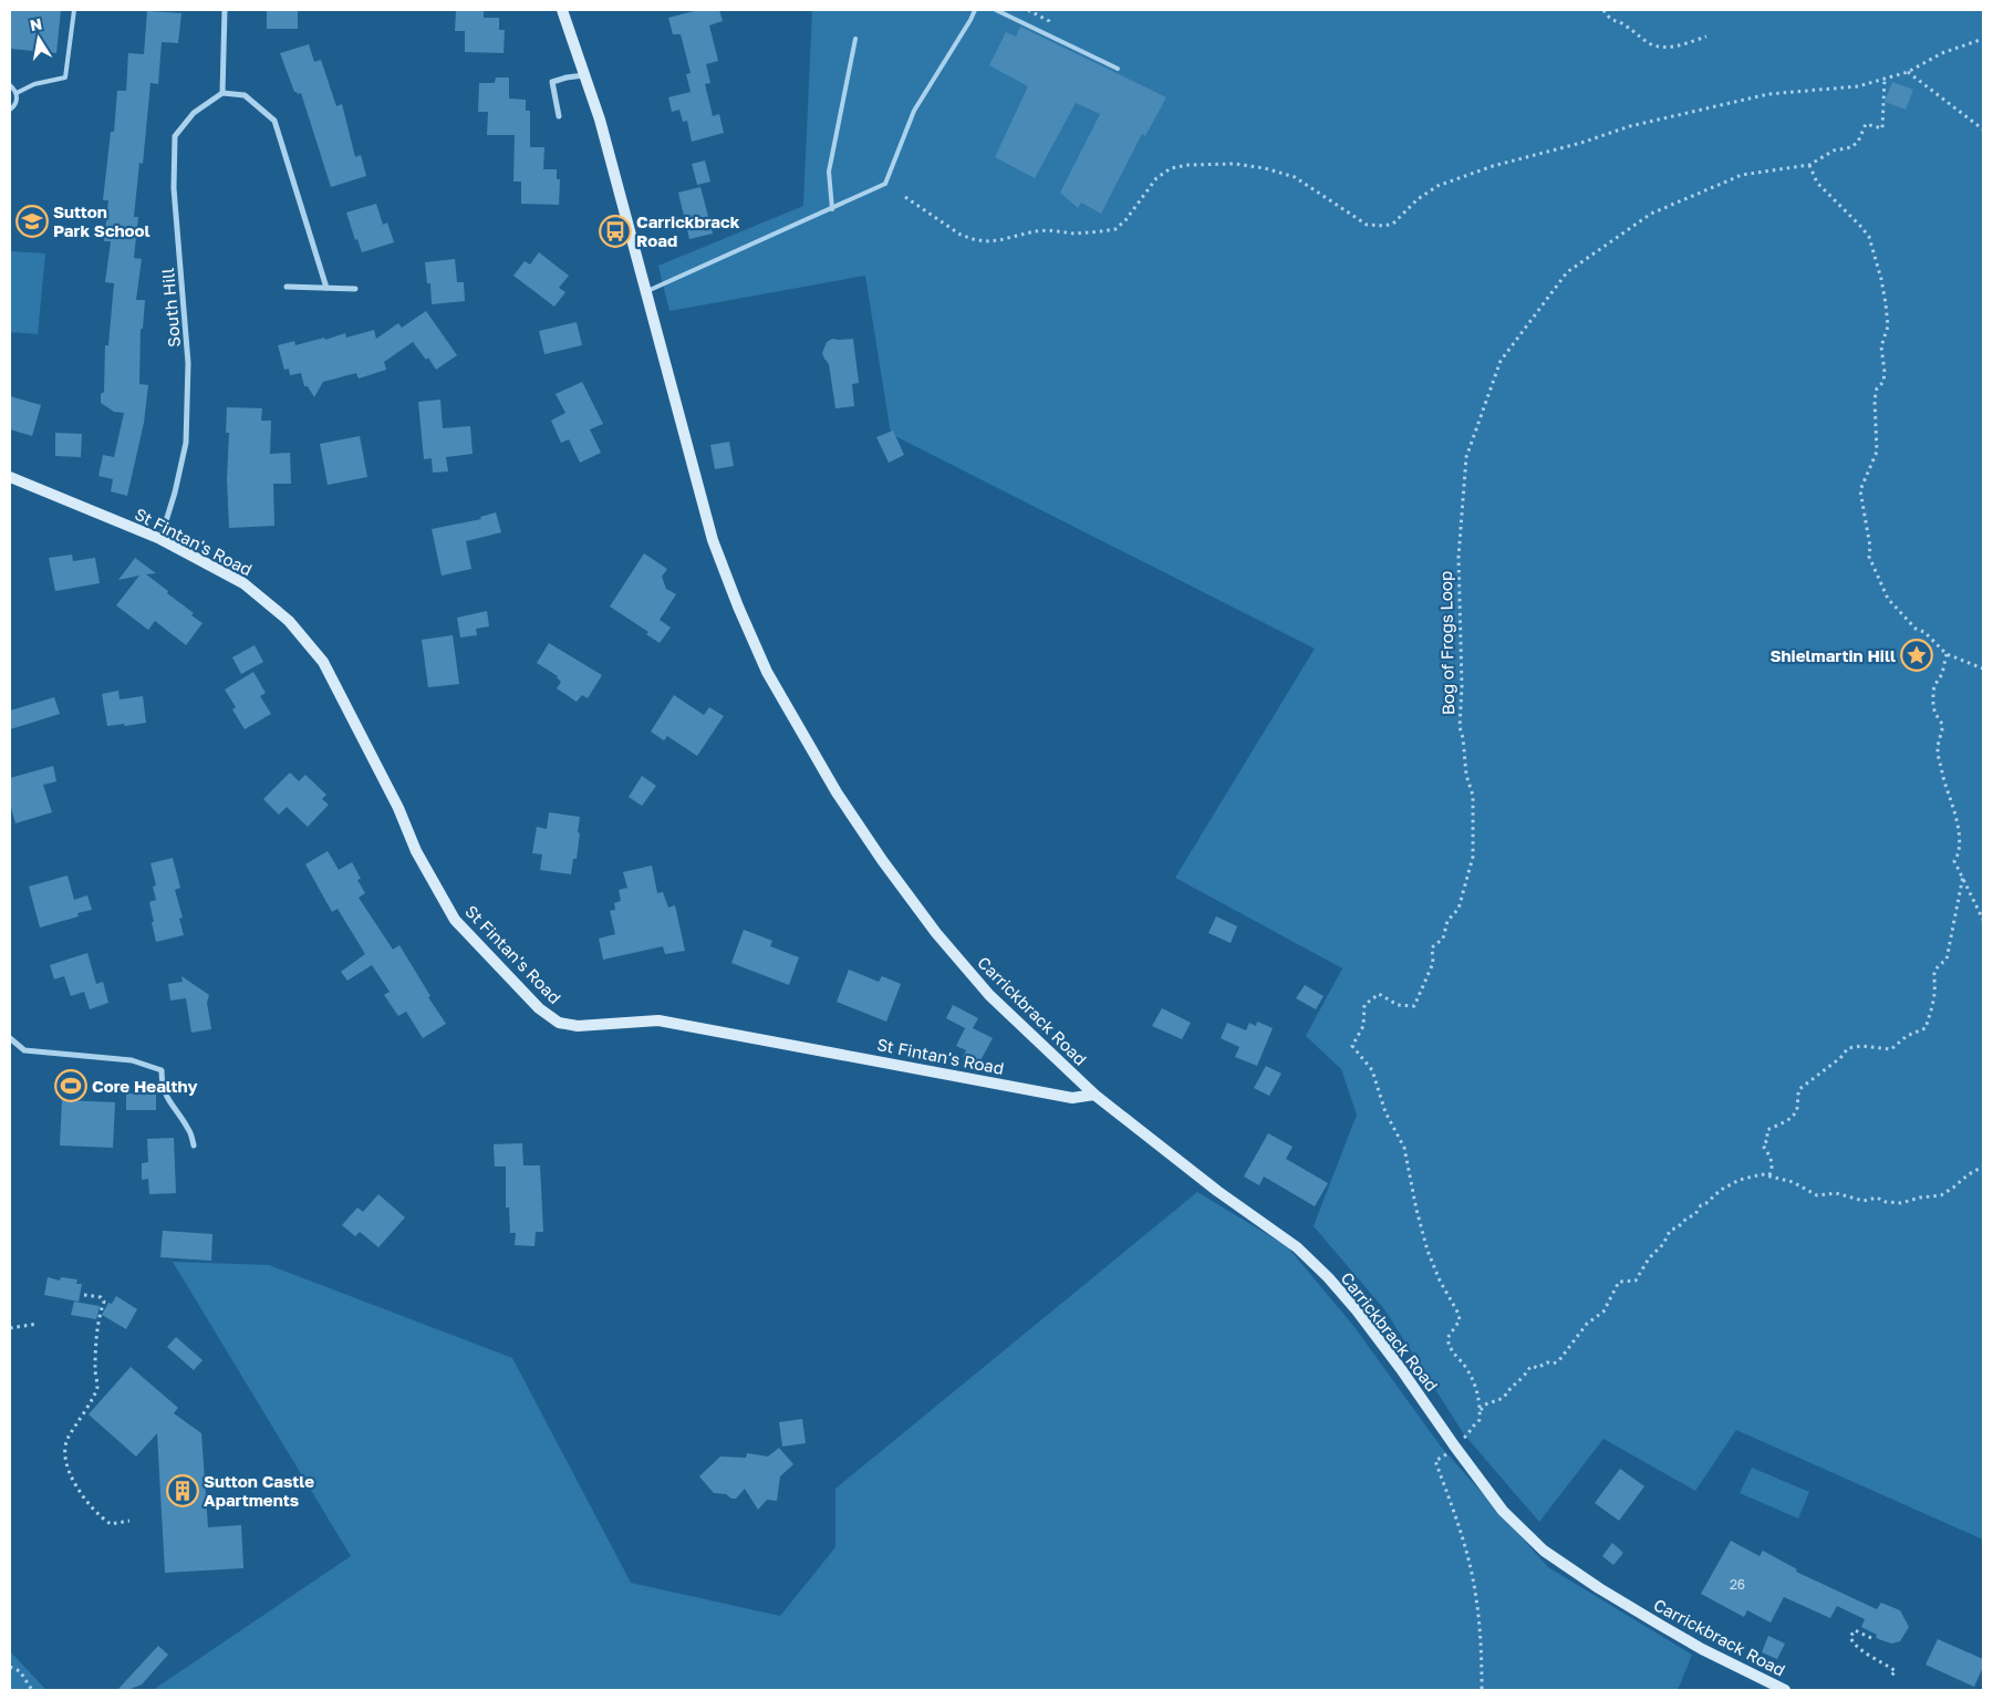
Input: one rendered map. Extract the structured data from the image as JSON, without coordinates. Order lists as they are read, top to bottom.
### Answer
{
  "streets": {
    "main road": ["St Fintan's Road", "Carrickbrack Road"],
    "street": ["South Hill"],
    "path": ["Bog of Frogs Loop"]
  },
  "crossings": [
    ["South Hill", "St Fintan's Road"],
    ["St Fintan's Road", "Carrickbrack Road"]
  ],
  "places": {
    "school or university": ["Sutton Park School"],
    "bus stop": ["Carrickbrack Road"],
    "place": ["Shielmartin Hill"],
    "sports": ["Core Healthy"],
    "building": ["Sutton Castle Apartments"]
  },
  "house_numbers": ["26"],
  "north": "top"
}
